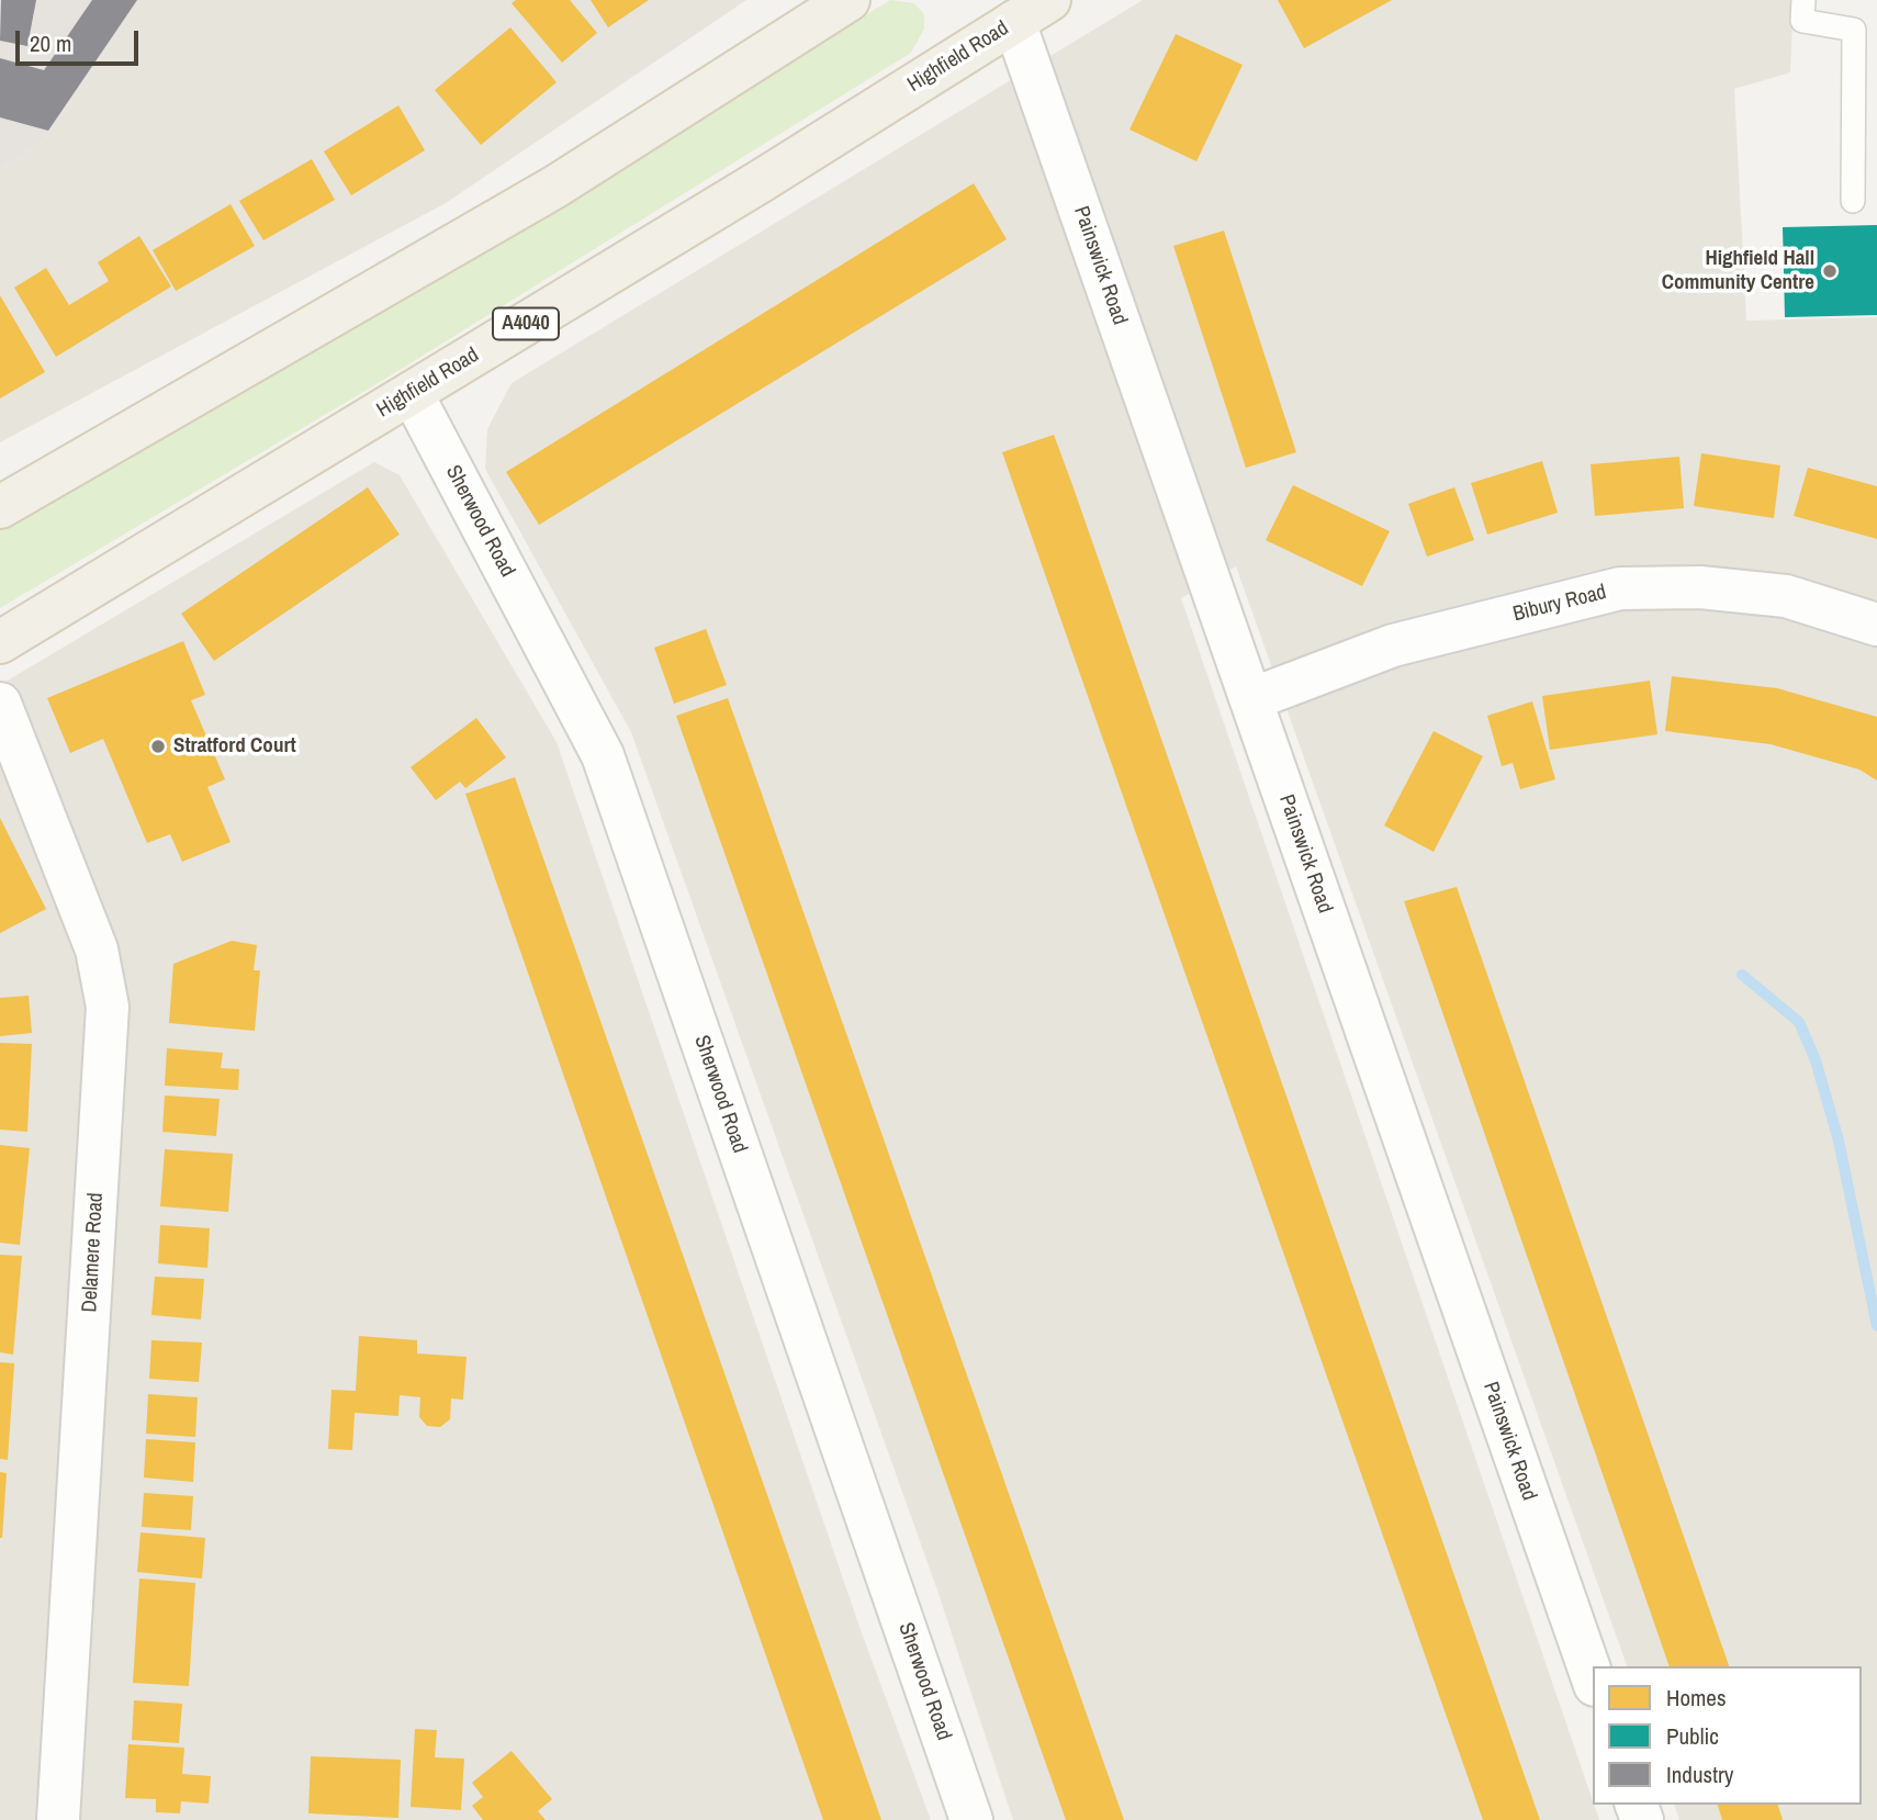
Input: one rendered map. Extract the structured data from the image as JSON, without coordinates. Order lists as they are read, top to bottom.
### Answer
{
  "streets": {
    "main road": ["Highfield Road", "A4040"],
    "street": [
      "Painswick Road",
      "Sherwood Road",
      "Bibury Road",
      "Delamere Road"
    ]
  },
  "crossings": [
    ["Highfield Road", "Painswick Road"],
    ["Highfield Road", "Sherwood Road"],
    ["Painswick Road", "Bibury Road"]
  ],
  "places": ["Highfield Hall Community Centre", "Stratford Court"],
  "legend": ["Homes", "Public", "Industry"],
  "scale_bar": "20 m"
}
